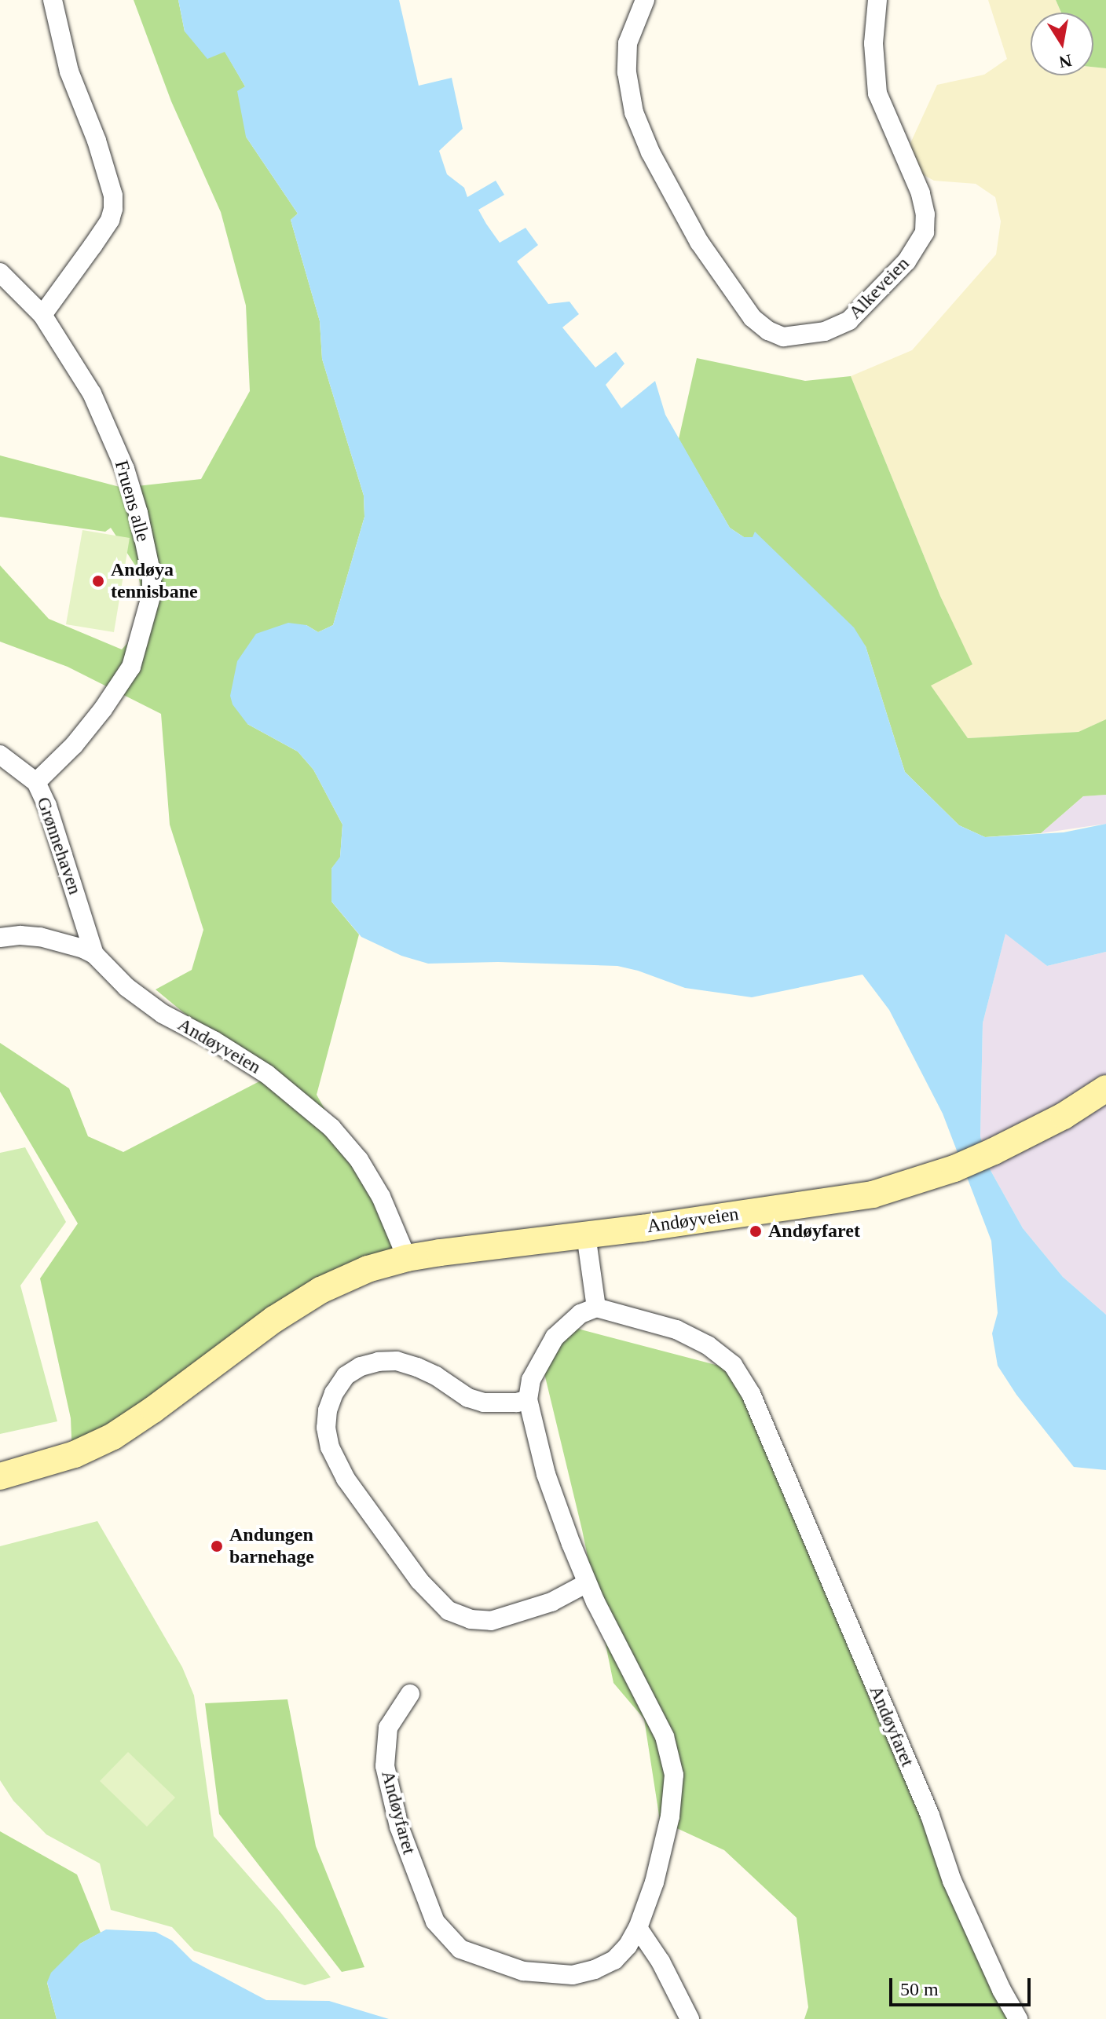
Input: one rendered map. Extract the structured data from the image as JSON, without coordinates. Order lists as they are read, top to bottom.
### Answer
{
  "streets": {
    "street": [
      "Alkeveien",
      "Fruens alle",
      "Grønnehaven",
      "Andøyveien",
      "Andøyfaret"
    ]
  },
  "crossings": [
    ["Fruens alle", "Grønnehaven"],
    ["Grønnehaven", "Andøyveien"]
  ],
  "places": ["Andøya tennisbane", "Andøyfaret", "Andungen barnehage"],
  "scale_bar": "50 m",
  "north": "bottom"
}
